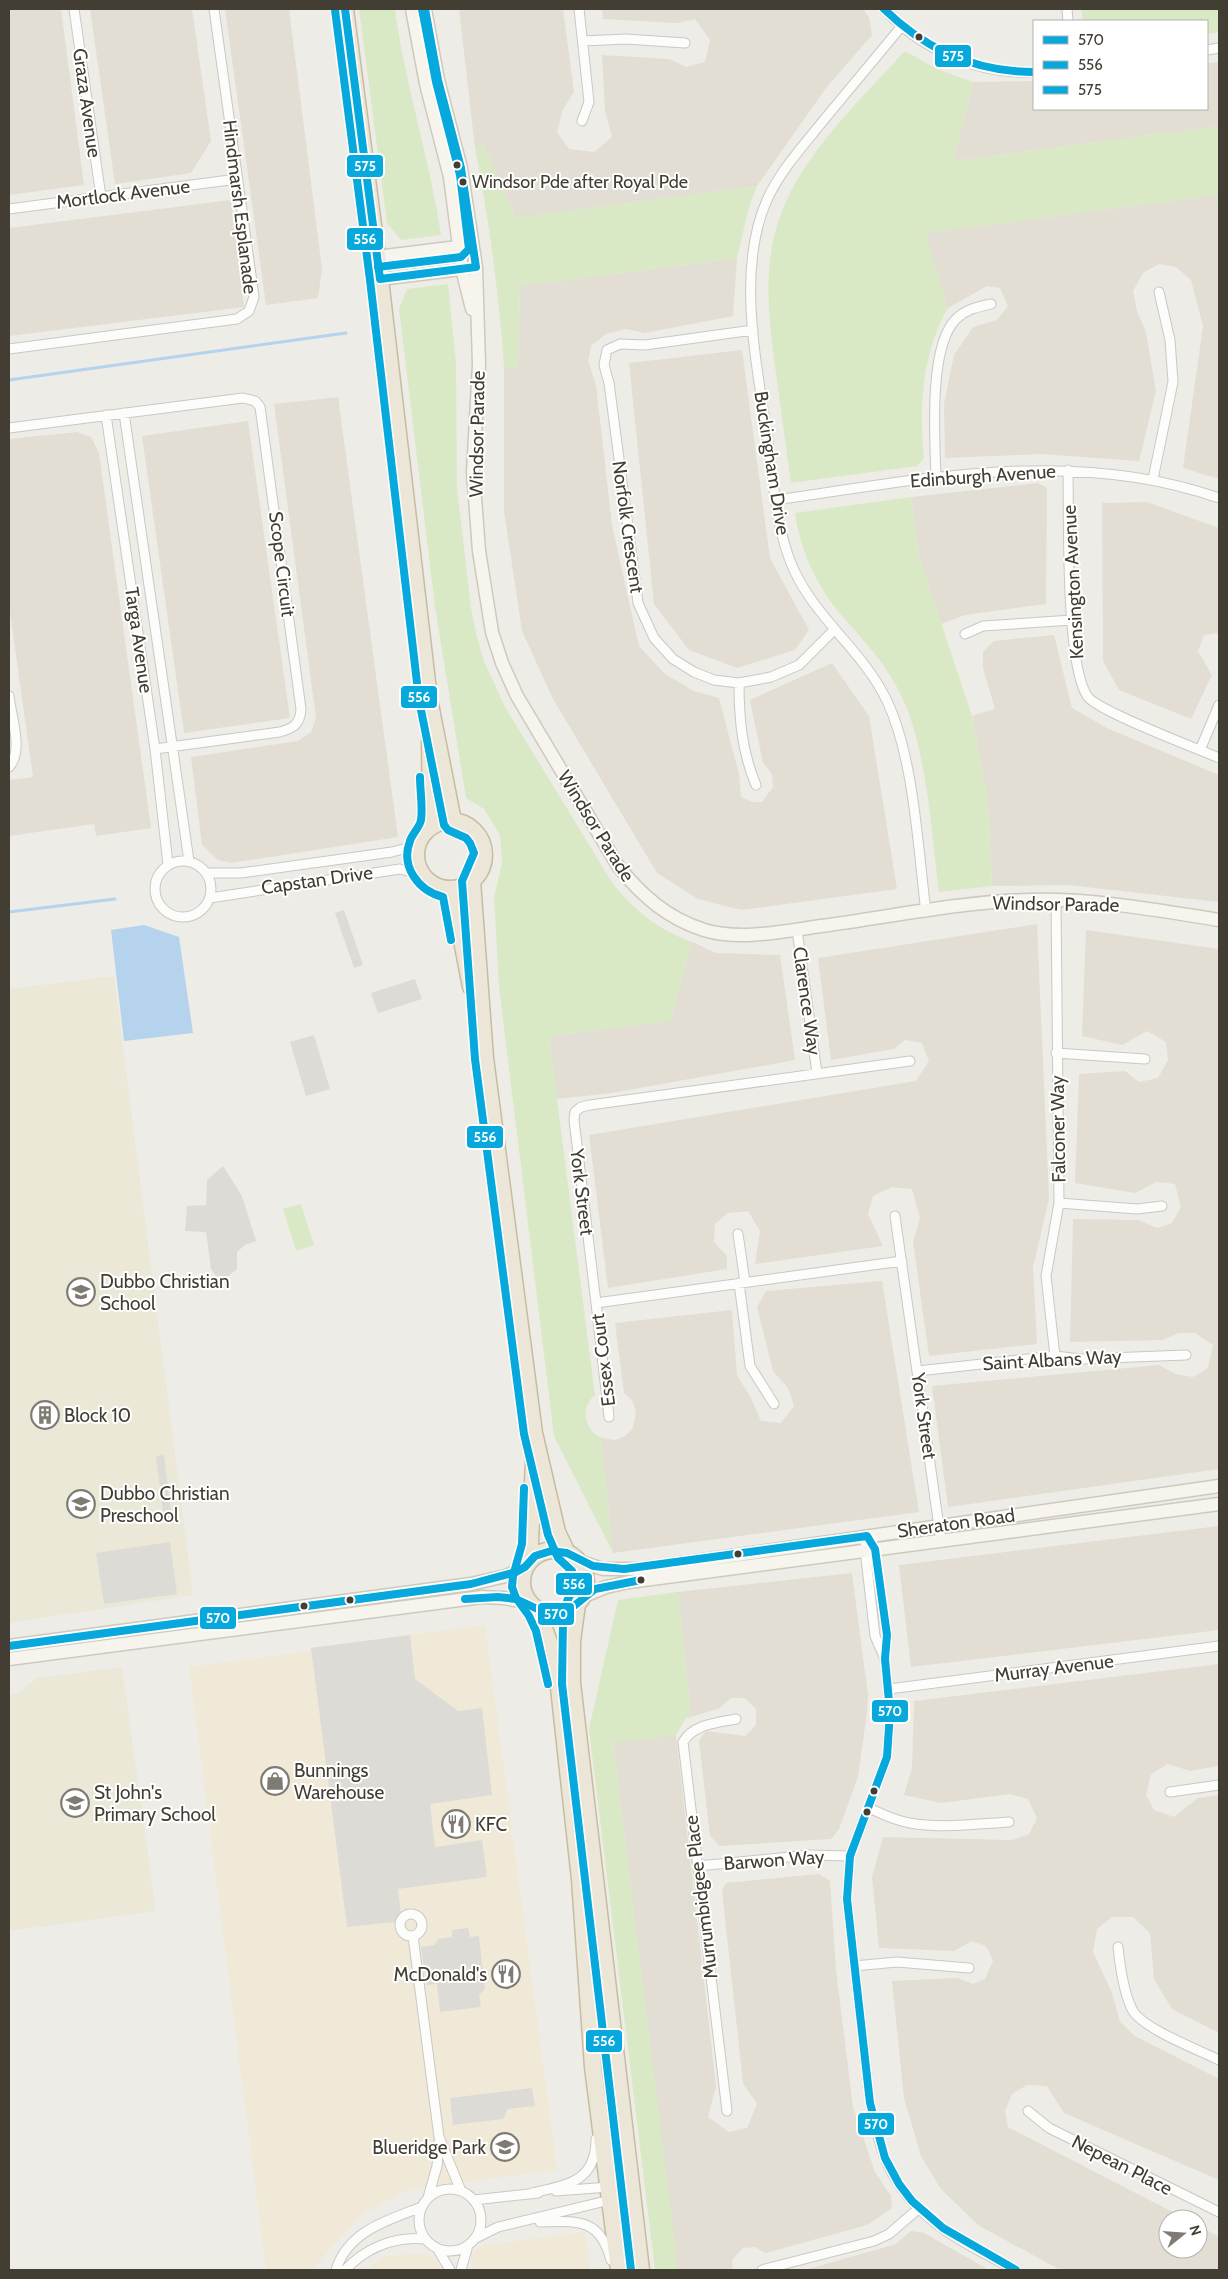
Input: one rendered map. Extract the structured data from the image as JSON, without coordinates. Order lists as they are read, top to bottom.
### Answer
{
  "streets": {
    "street": [
      "Graza Avenue",
      "Mortlock Avenue",
      "Hindmarsh Esplanade",
      "Windsor Parade",
      "Buckingham Drive",
      "Edinburgh Avenue",
      "Norfolk Crescent",
      "Scope Circuit",
      "Kensington Avenue",
      "Targa Avenue",
      "Capstan Drive",
      "Clarence Way",
      "Falconer Way",
      "York Street",
      "Essex Court",
      "Saint Albans Way",
      "Sheraton Road",
      "Murray Avenue",
      "Barwon Way",
      "Murrumbidgee Place",
      "Nepean Place"
    ]
  },
  "crossings": [
    ["Graza Avenue", "Mortlock Avenue"],
    ["Mortlock Avenue", "Hindmarsh Esplanade"],
    ["Windsor Parade", "Buckingham Drive"],
    ["Windsor Parade", "Clarence Way"],
    ["Windsor Parade", "Falconer Way"],
    ["Buckingham Drive", "Edinburgh Avenue"],
    ["Buckingham Drive", "Norfolk Crescent"],
    ["Edinburgh Avenue", "Kensington Avenue"],
    ["Scope Circuit", "Targa Avenue"],
    ["Targa Avenue", "Capstan Drive"],
    ["Clarence Way", "York Street"],
    ["Falconer Way", "Saint Albans Way"],
    ["York Street", "Essex Court"],
    ["York Street", "Saint Albans Way"],
    ["York Street", "Sheraton Road"],
    ["Barwon Way", "Murrumbidgee Place"]
  ],
  "places": {
    "other": ["Windsor Pde after Royal Pde"],
    "school or university": [
      "Dubbo Christian School",
      "Dubbo Christian Preschool",
      "St John's Primary School",
      "Blueridge Park"
    ],
    "building": ["Block 10"],
    "shop": ["Bunnings Warehouse"],
    "restaurant": ["KFC", "McDonald's"]
  },
  "lines": ["transit line 556", "transit line 575", "transit line 570"],
  "legend": ["570", "556", "575"],
  "north": "right"
}
